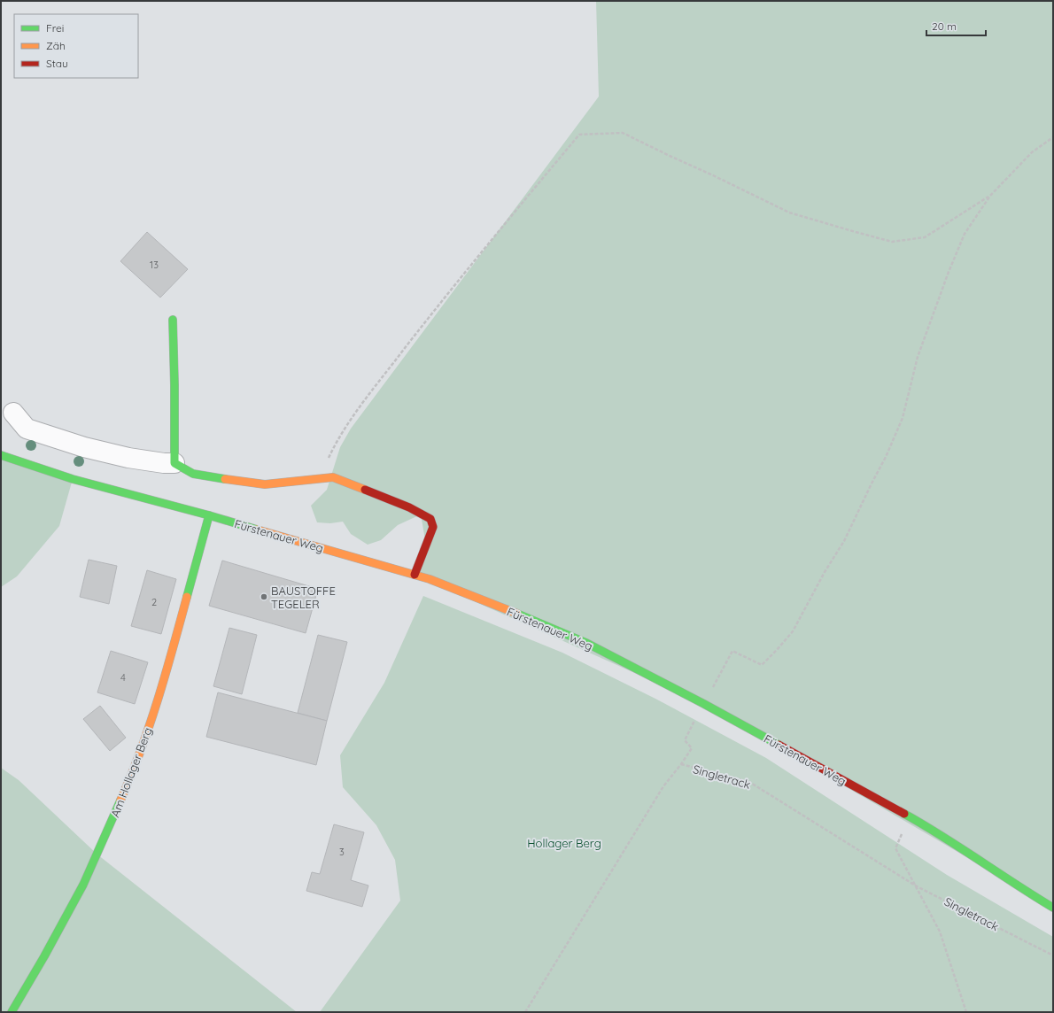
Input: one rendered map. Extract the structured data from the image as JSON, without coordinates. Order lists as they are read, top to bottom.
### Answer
{
  "streets": {
    "street": ["Fürstenauer Weg", "Am Hollager Berg"],
    "path": ["Singletrack"]
  },
  "crossings": [
    ["Fürstenauer Weg", "Am Hollager Berg"]
  ],
  "parks": ["Hollager Berg"],
  "places": ["BAUSTOFFE TEGELER"],
  "house_numbers": [
    "13",
    "2",
    "4",
    "3"
  ],
  "legend": ["Frei", "Zäh", "Stau"],
  "scale_bar": "20 m"
}
